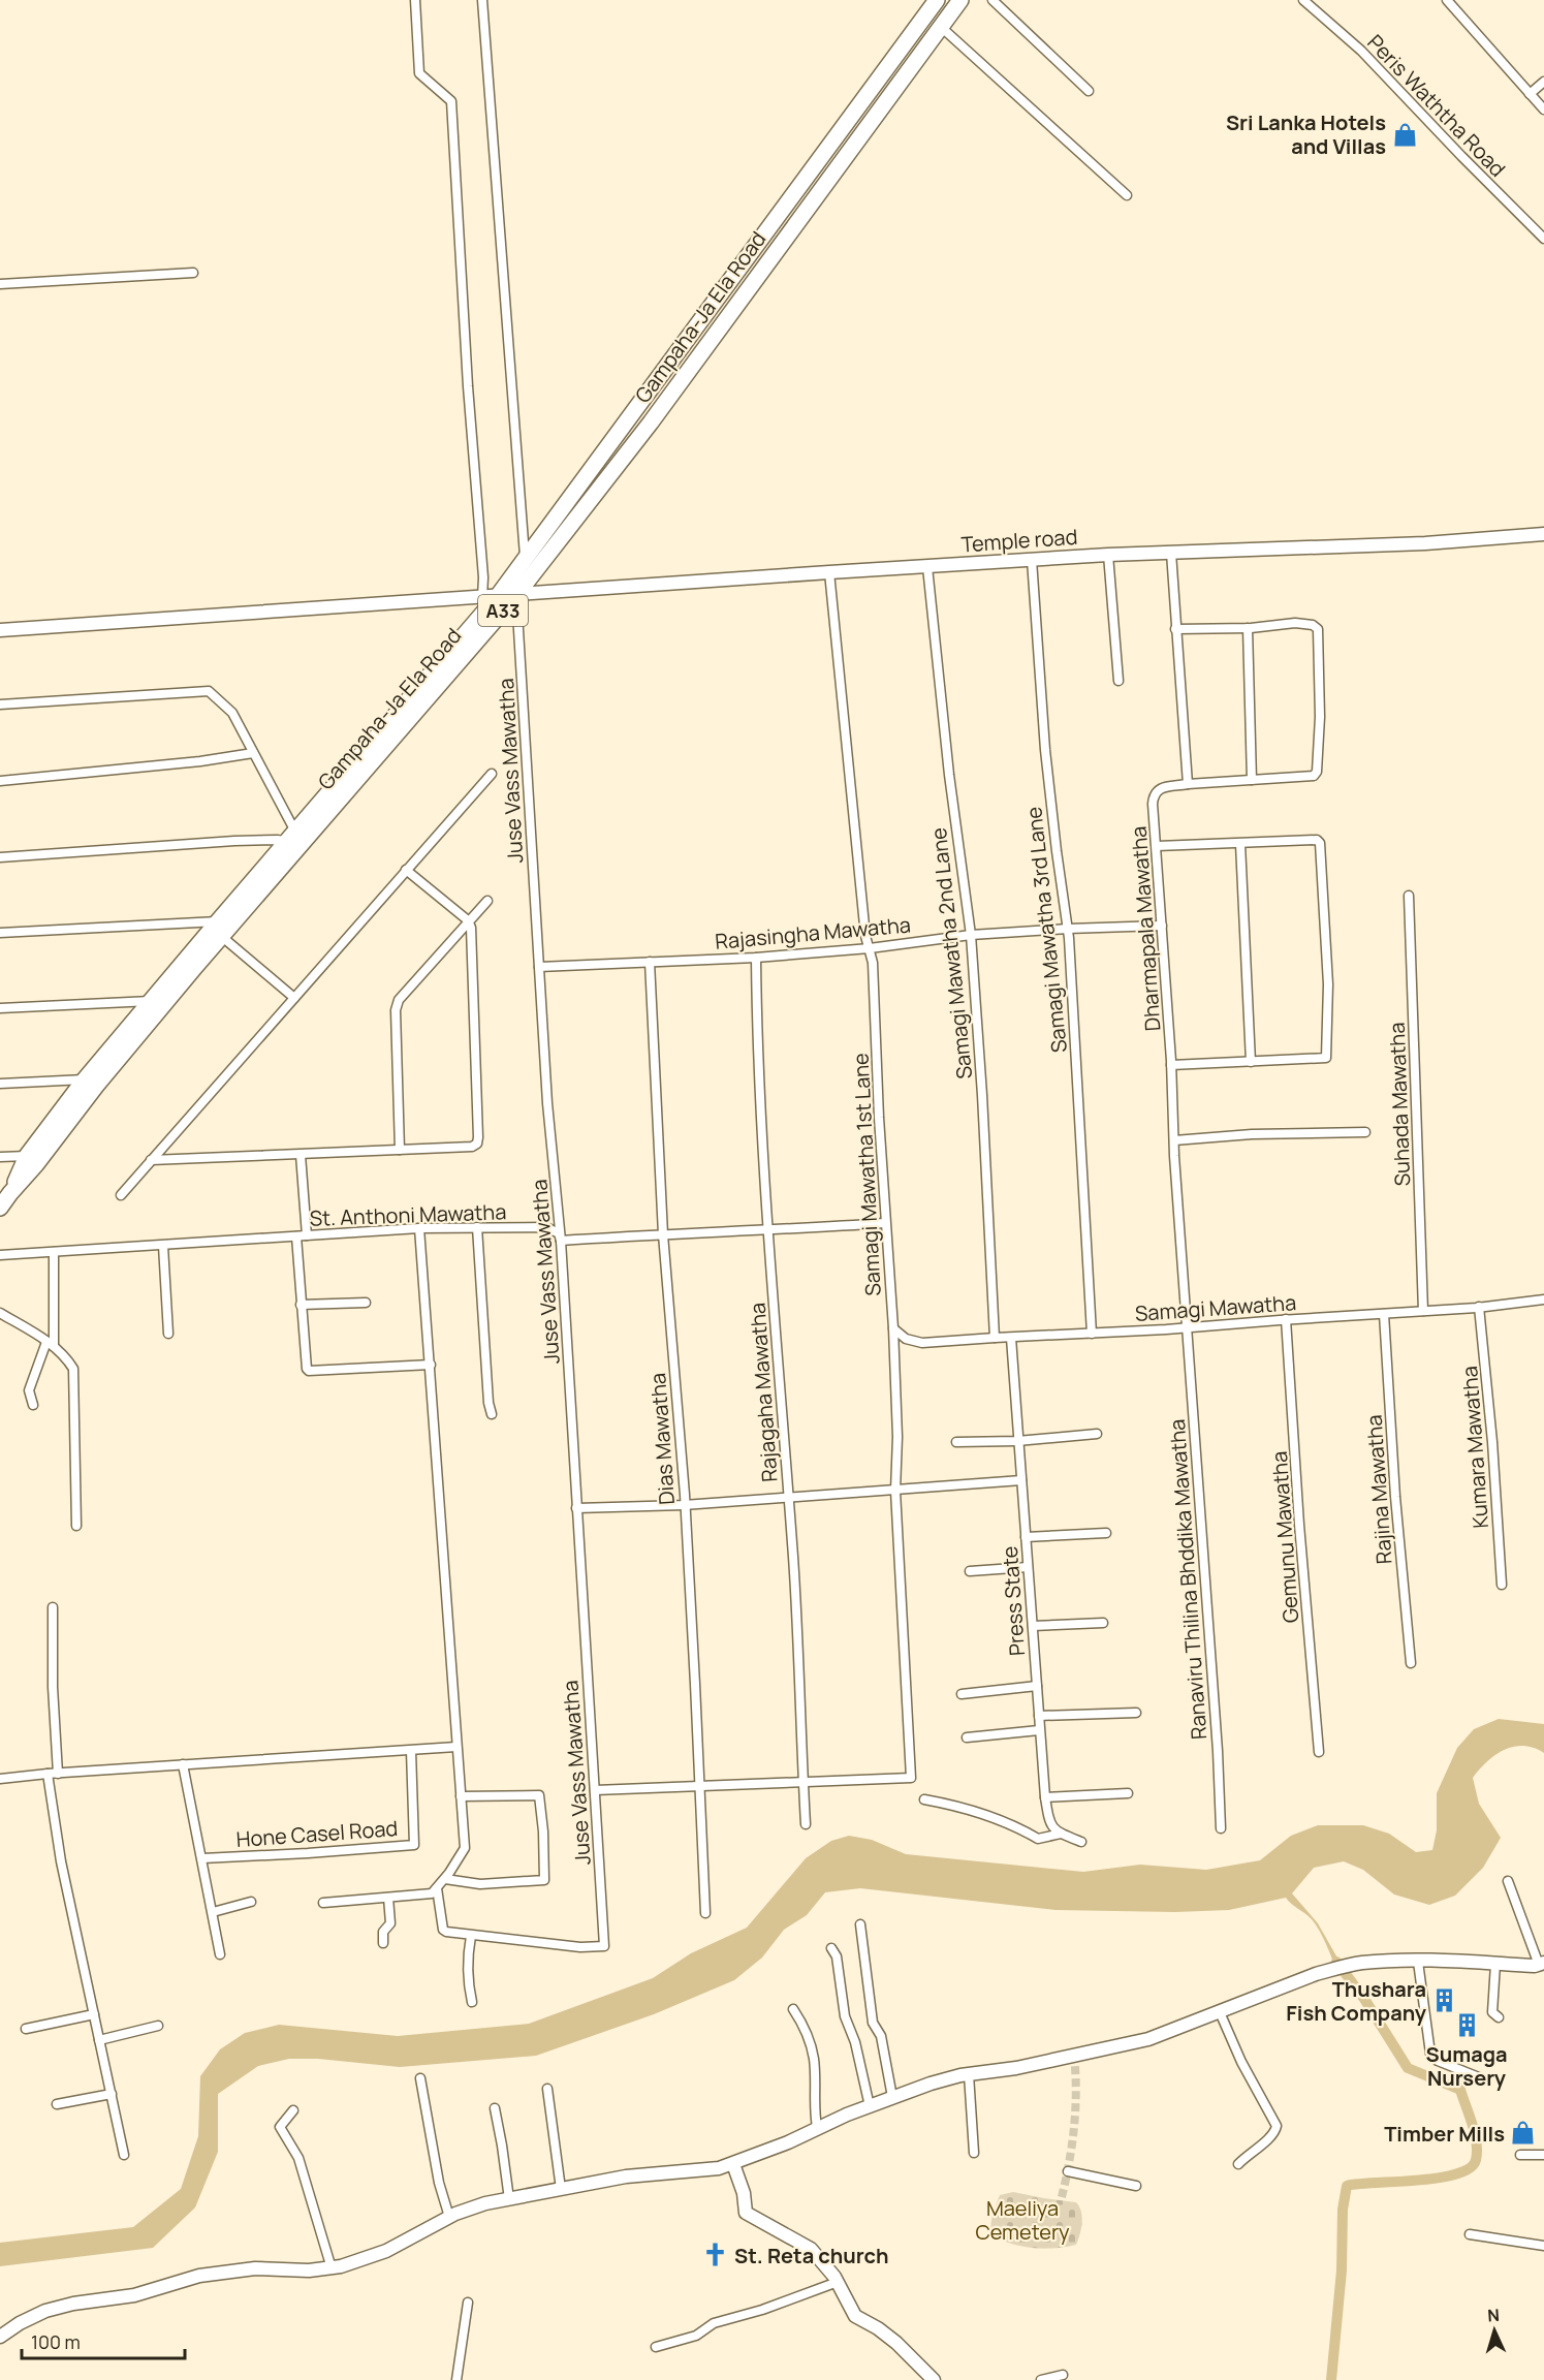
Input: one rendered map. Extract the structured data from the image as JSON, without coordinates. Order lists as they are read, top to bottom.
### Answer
{
  "streets": {
    "highway": ["Gampaha-Ja Ela Road", "A33"],
    "street": [
      "Peris Waththa Road",
      "Temple road",
      "Juse Vass Mawatha",
      "Dharmapala Mawatha",
      "Samagi Mawatha 3rd Lane",
      "Rajasingha Mawatha",
      "Samagi Mawatha 2nd Lane",
      "Suhada Mawatha",
      "Samagi Mawatha 1st Lane",
      "St. Anthoni Mawatha",
      "Samagi Mawatha",
      "Rajagaha Mawatha",
      "Dias Mawatha",
      "Kumara Mawatha",
      "Rajina Mawatha",
      "Gemunu Mawatha",
      "Ranaviru Thilina Bhddika Mawatha",
      "Press State",
      "Hone Casel Road"
    ]
  },
  "crossings": [
    ["Gampaha-Ja Ela Road", "Temple road"],
    ["Gampaha-Ja Ela Road", "Juse Vass Mawatha"],
    ["Temple road", "Juse Vass Mawatha"],
    ["Temple road", "Samagi Mawatha 3rd Lane"],
    ["Temple road", "Samagi Mawatha 2nd Lane"],
    ["Temple road", "Samagi Mawatha 1st Lane"],
    ["Juse Vass Mawatha", "Rajasingha Mawatha"],
    ["Juse Vass Mawatha", "St. Anthoni Mawatha"],
    ["Dharmapala Mawatha", "Rajasingha Mawatha"],
    ["Dharmapala Mawatha", "Samagi Mawatha"],
    ["Dharmapala Mawatha", "Ranaviru Thilina Bhddika Mawatha"],
    ["Samagi Mawatha 3rd Lane", "Rajasingha Mawatha"],
    ["Samagi Mawatha 3rd Lane", "Samagi Mawatha"],
    ["Rajasingha Mawatha", "Samagi Mawatha 2nd Lane"],
    ["Rajasingha Mawatha", "Samagi Mawatha 1st Lane"],
    ["Rajasingha Mawatha", "Rajagaha Mawatha"],
    ["Rajasingha Mawatha", "Dias Mawatha"],
    ["Samagi Mawatha 2nd Lane", "Samagi Mawatha"],
    ["Suhada Mawatha", "Samagi Mawatha"],
    ["Samagi Mawatha 1st Lane", "Samagi Mawatha"],
    ["Samagi Mawatha 1st Lane", "Rajagaha Mawatha"],
    ["Samagi Mawatha", "Kumara Mawatha"],
    ["Samagi Mawatha", "Rajina Mawatha"],
    ["Samagi Mawatha", "Gemunu Mawatha"],
    ["Samagi Mawatha", "Ranaviru Thilina Bhddika Mawatha"],
    ["Samagi Mawatha", "Press State"]
  ],
  "parks": ["Maeliya Cemetery"],
  "places": {
    "shop": ["Sri Lanka Hotels and Villas", "Timber Mills"],
    "building": ["Thushara Fish Company", "Sumaga Nursery"],
    "church": ["St. Reta church"]
  },
  "scale_bar": "100 m",
  "north": "top"
}
